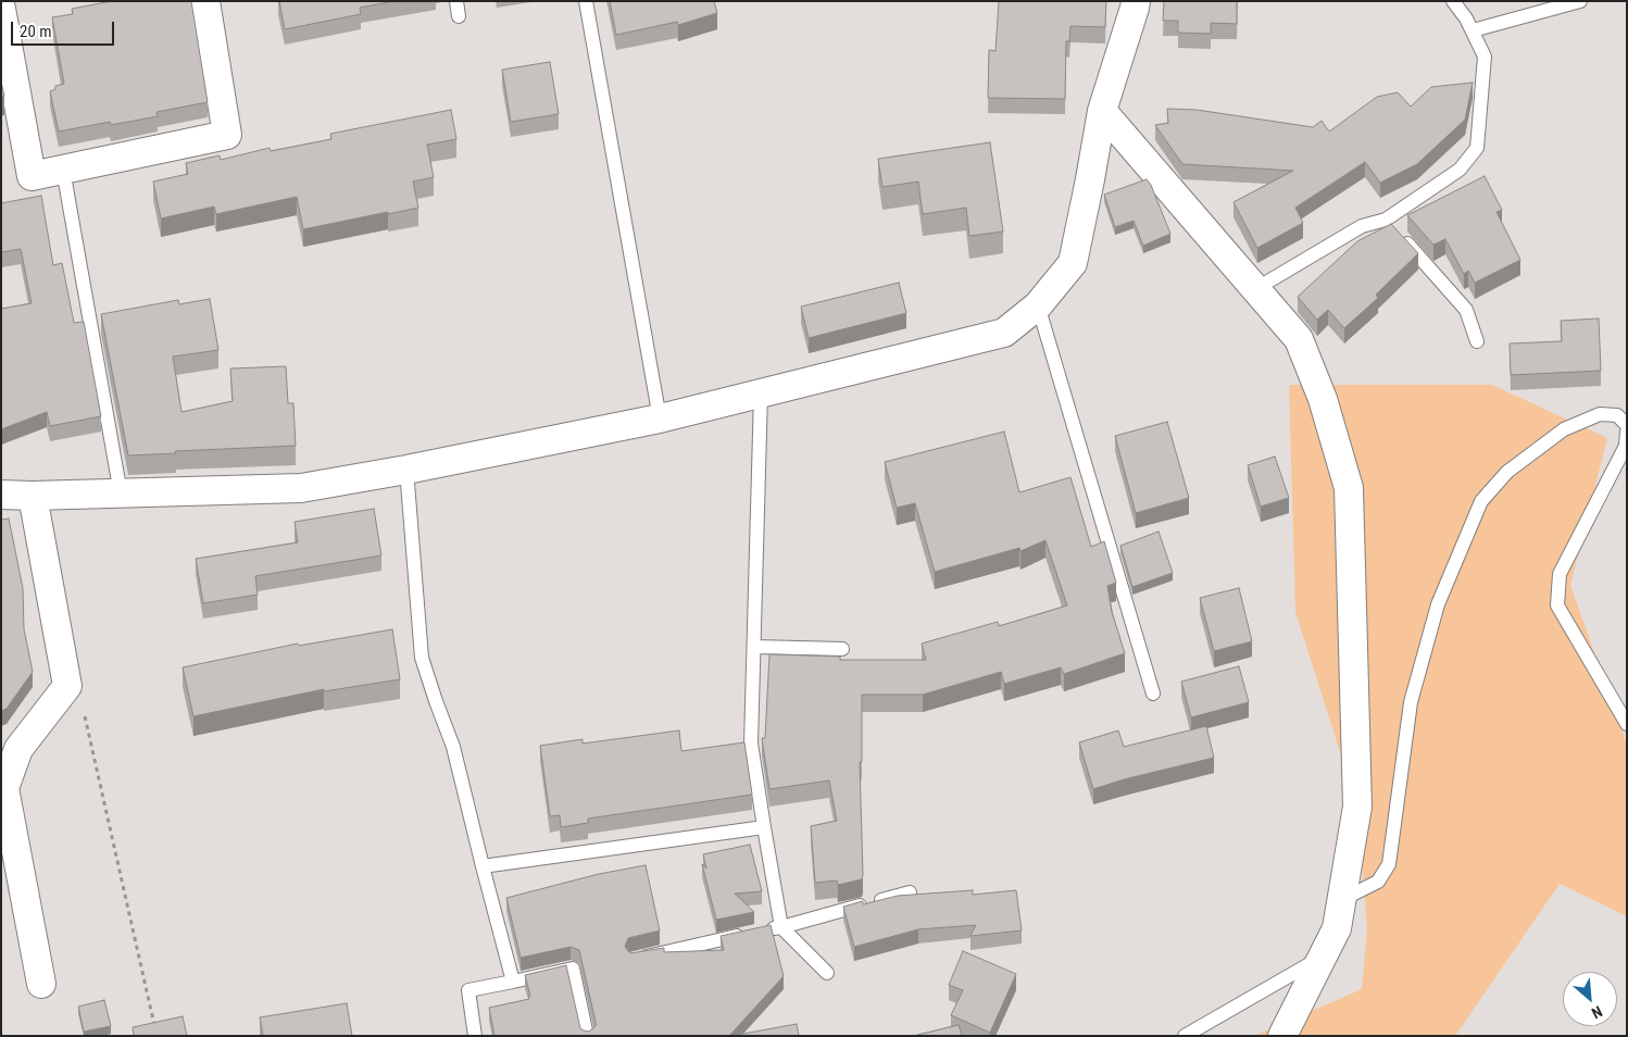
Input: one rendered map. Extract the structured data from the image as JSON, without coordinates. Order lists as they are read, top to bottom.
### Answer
{
  "scale_bar": "20 m",
  "north": "bottom right"
}
